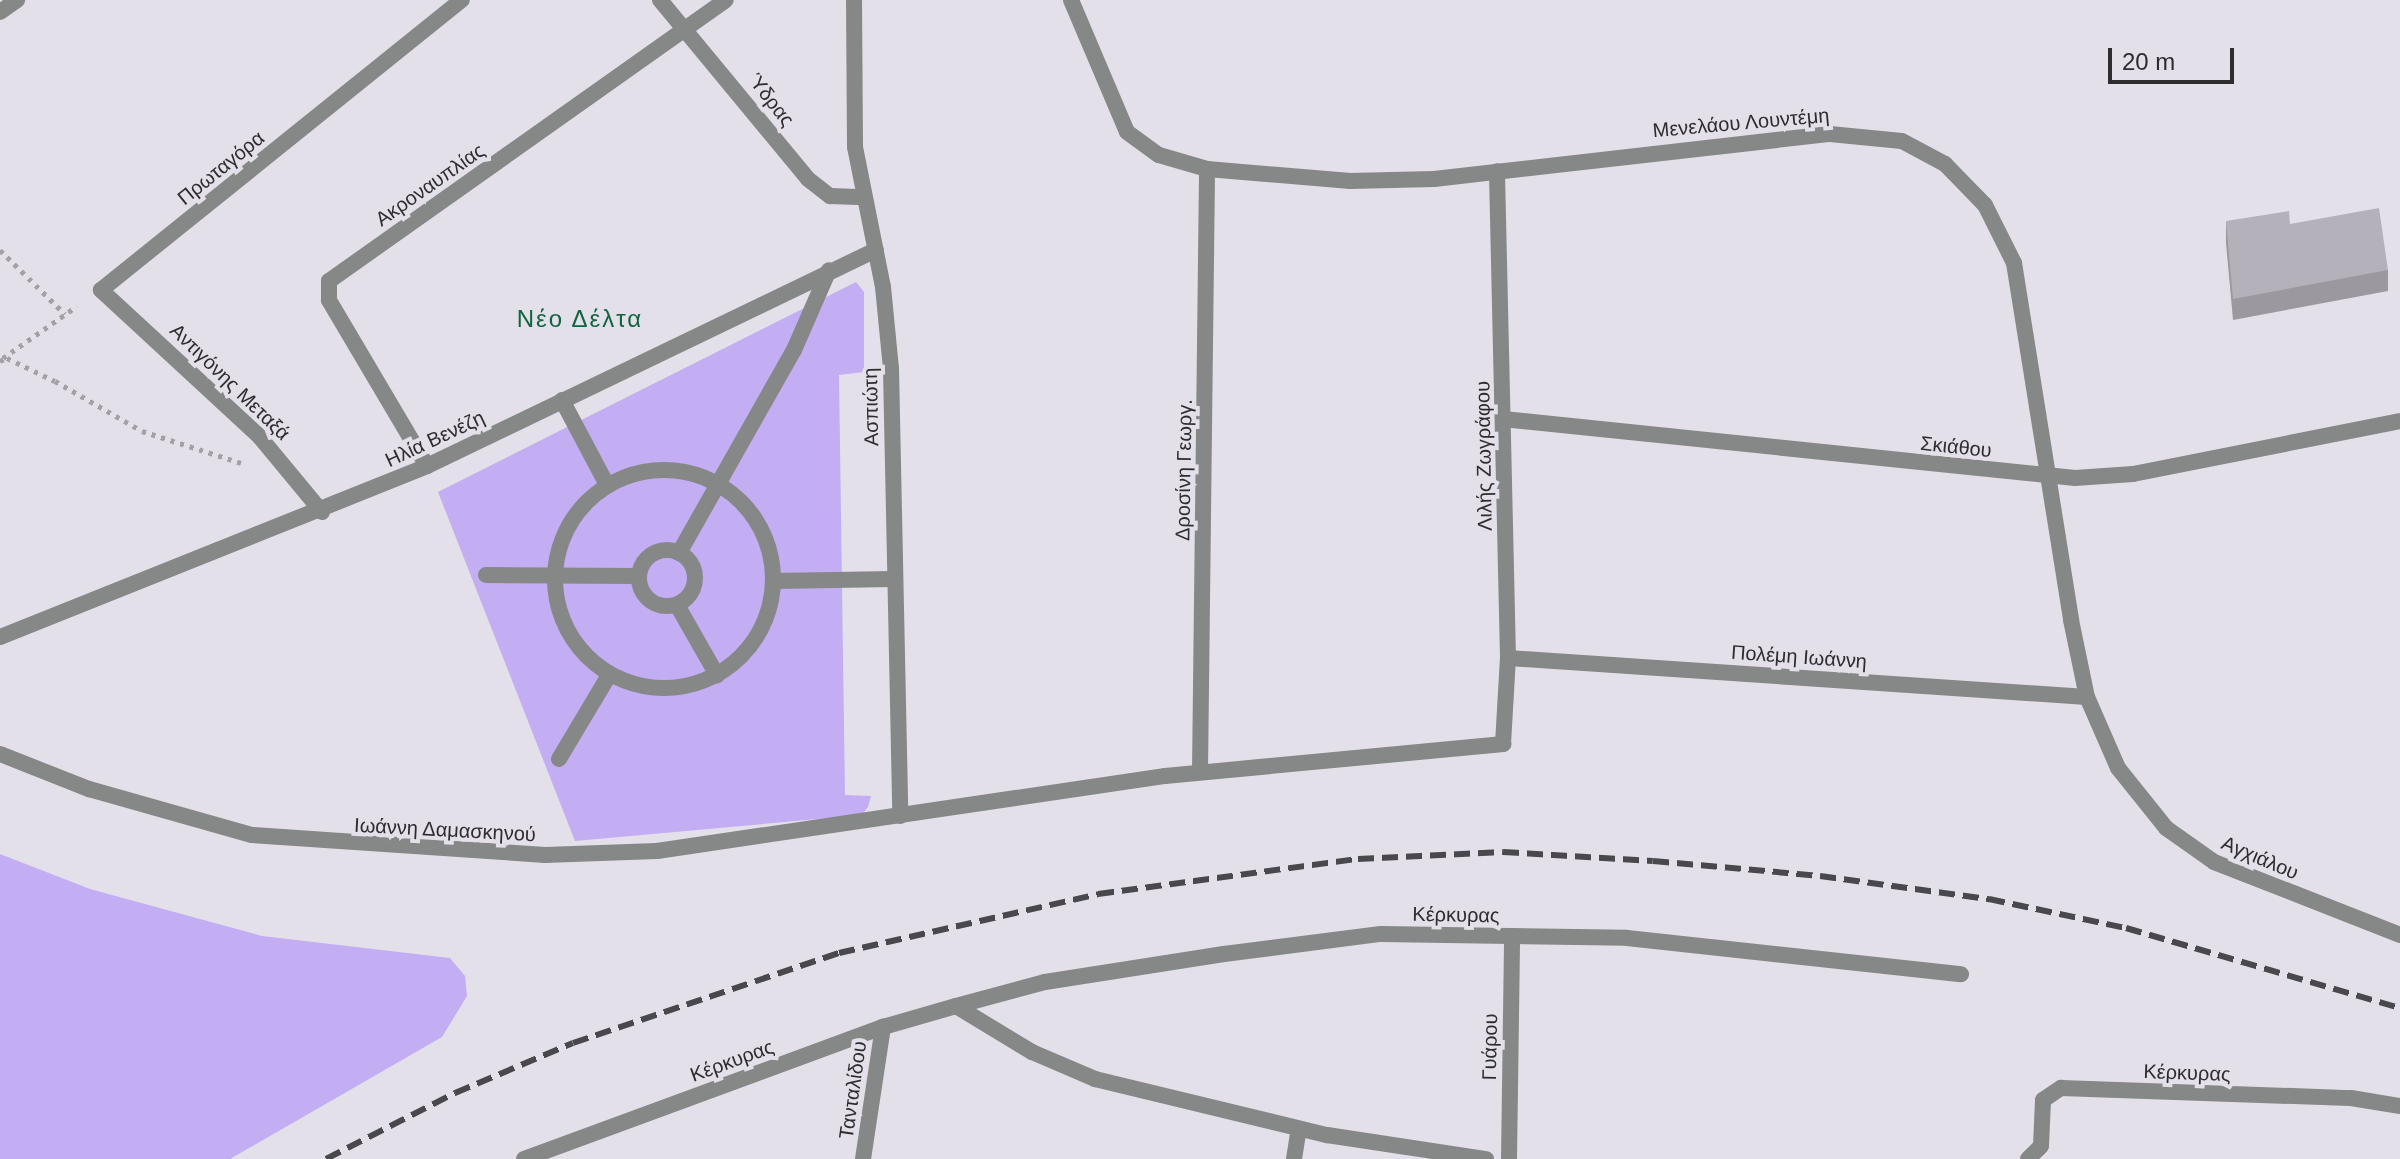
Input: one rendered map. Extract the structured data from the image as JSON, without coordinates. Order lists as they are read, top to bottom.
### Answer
{
  "streets": {
    "street": [
      "Ύδρας",
      "Μενελάου Λουντέμη",
      "Πρωταγόρα",
      "Ακροναυπλίας",
      "Αντιγόνης Μεταξά",
      "Ασπιώτη",
      "Ηλία Βενέζη",
      "Σκιάθου",
      "Λιλής Ζωγράφου",
      "Δροσίνη Γεωργ.",
      "Πολέμη Ιωάννη",
      "Ιωάννη Δαμασκηνού",
      "Αγχιάλου",
      "Κέρκυρας",
      "Γυάρου",
      "Τανταλίδου"
    ]
  },
  "crossings": [
    ["Ύδρας", "Ακροναυπλίας"],
    ["Ύδρας", "Ασπιώτη"],
    ["Μενελάου Λουντέμη", "Σκιάθου"],
    ["Μενελάου Λουντέμη", "Λιλής Ζωγράφου"],
    ["Μενελάου Λουντέμη", "Δροσίνη Γεωργ."],
    ["Μενελάου Λουντέμη", "Πολέμη Ιωάννη"],
    ["Μενελάου Λουντέμη", "Αγχιάλου"],
    ["Πρωταγόρα", "Αντιγόνης Μεταξά"],
    ["Ακροναυπλίας", "Ηλία Βενέζη"],
    ["Αντιγόνης Μεταξά", "Ηλία Βενέζη"],
    ["Ασπιώτη", "Ηλία Βενέζη"],
    ["Ασπιώτη", "Ιωάννη Δαμασκηνού"],
    ["Σκιάθου", "Λιλής Ζωγράφου"],
    ["Λιλής Ζωγράφου", "Πολέμη Ιωάννη"],
    ["Λιλής Ζωγράφου", "Ιωάννη Δαμασκηνού"],
    ["Δροσίνη Γεωργ.", "Ιωάννη Δαμασκηνού"],
    ["Πολέμη Ιωάννη", "Αγχιάλου"],
    ["Κέρκυρας", "Γυάρου"],
    ["Κέρκυρας", "Τανταλίδου"]
  ],
  "districts": ["Νέο Δέλτα"],
  "scale_bar": "20 m"
}
